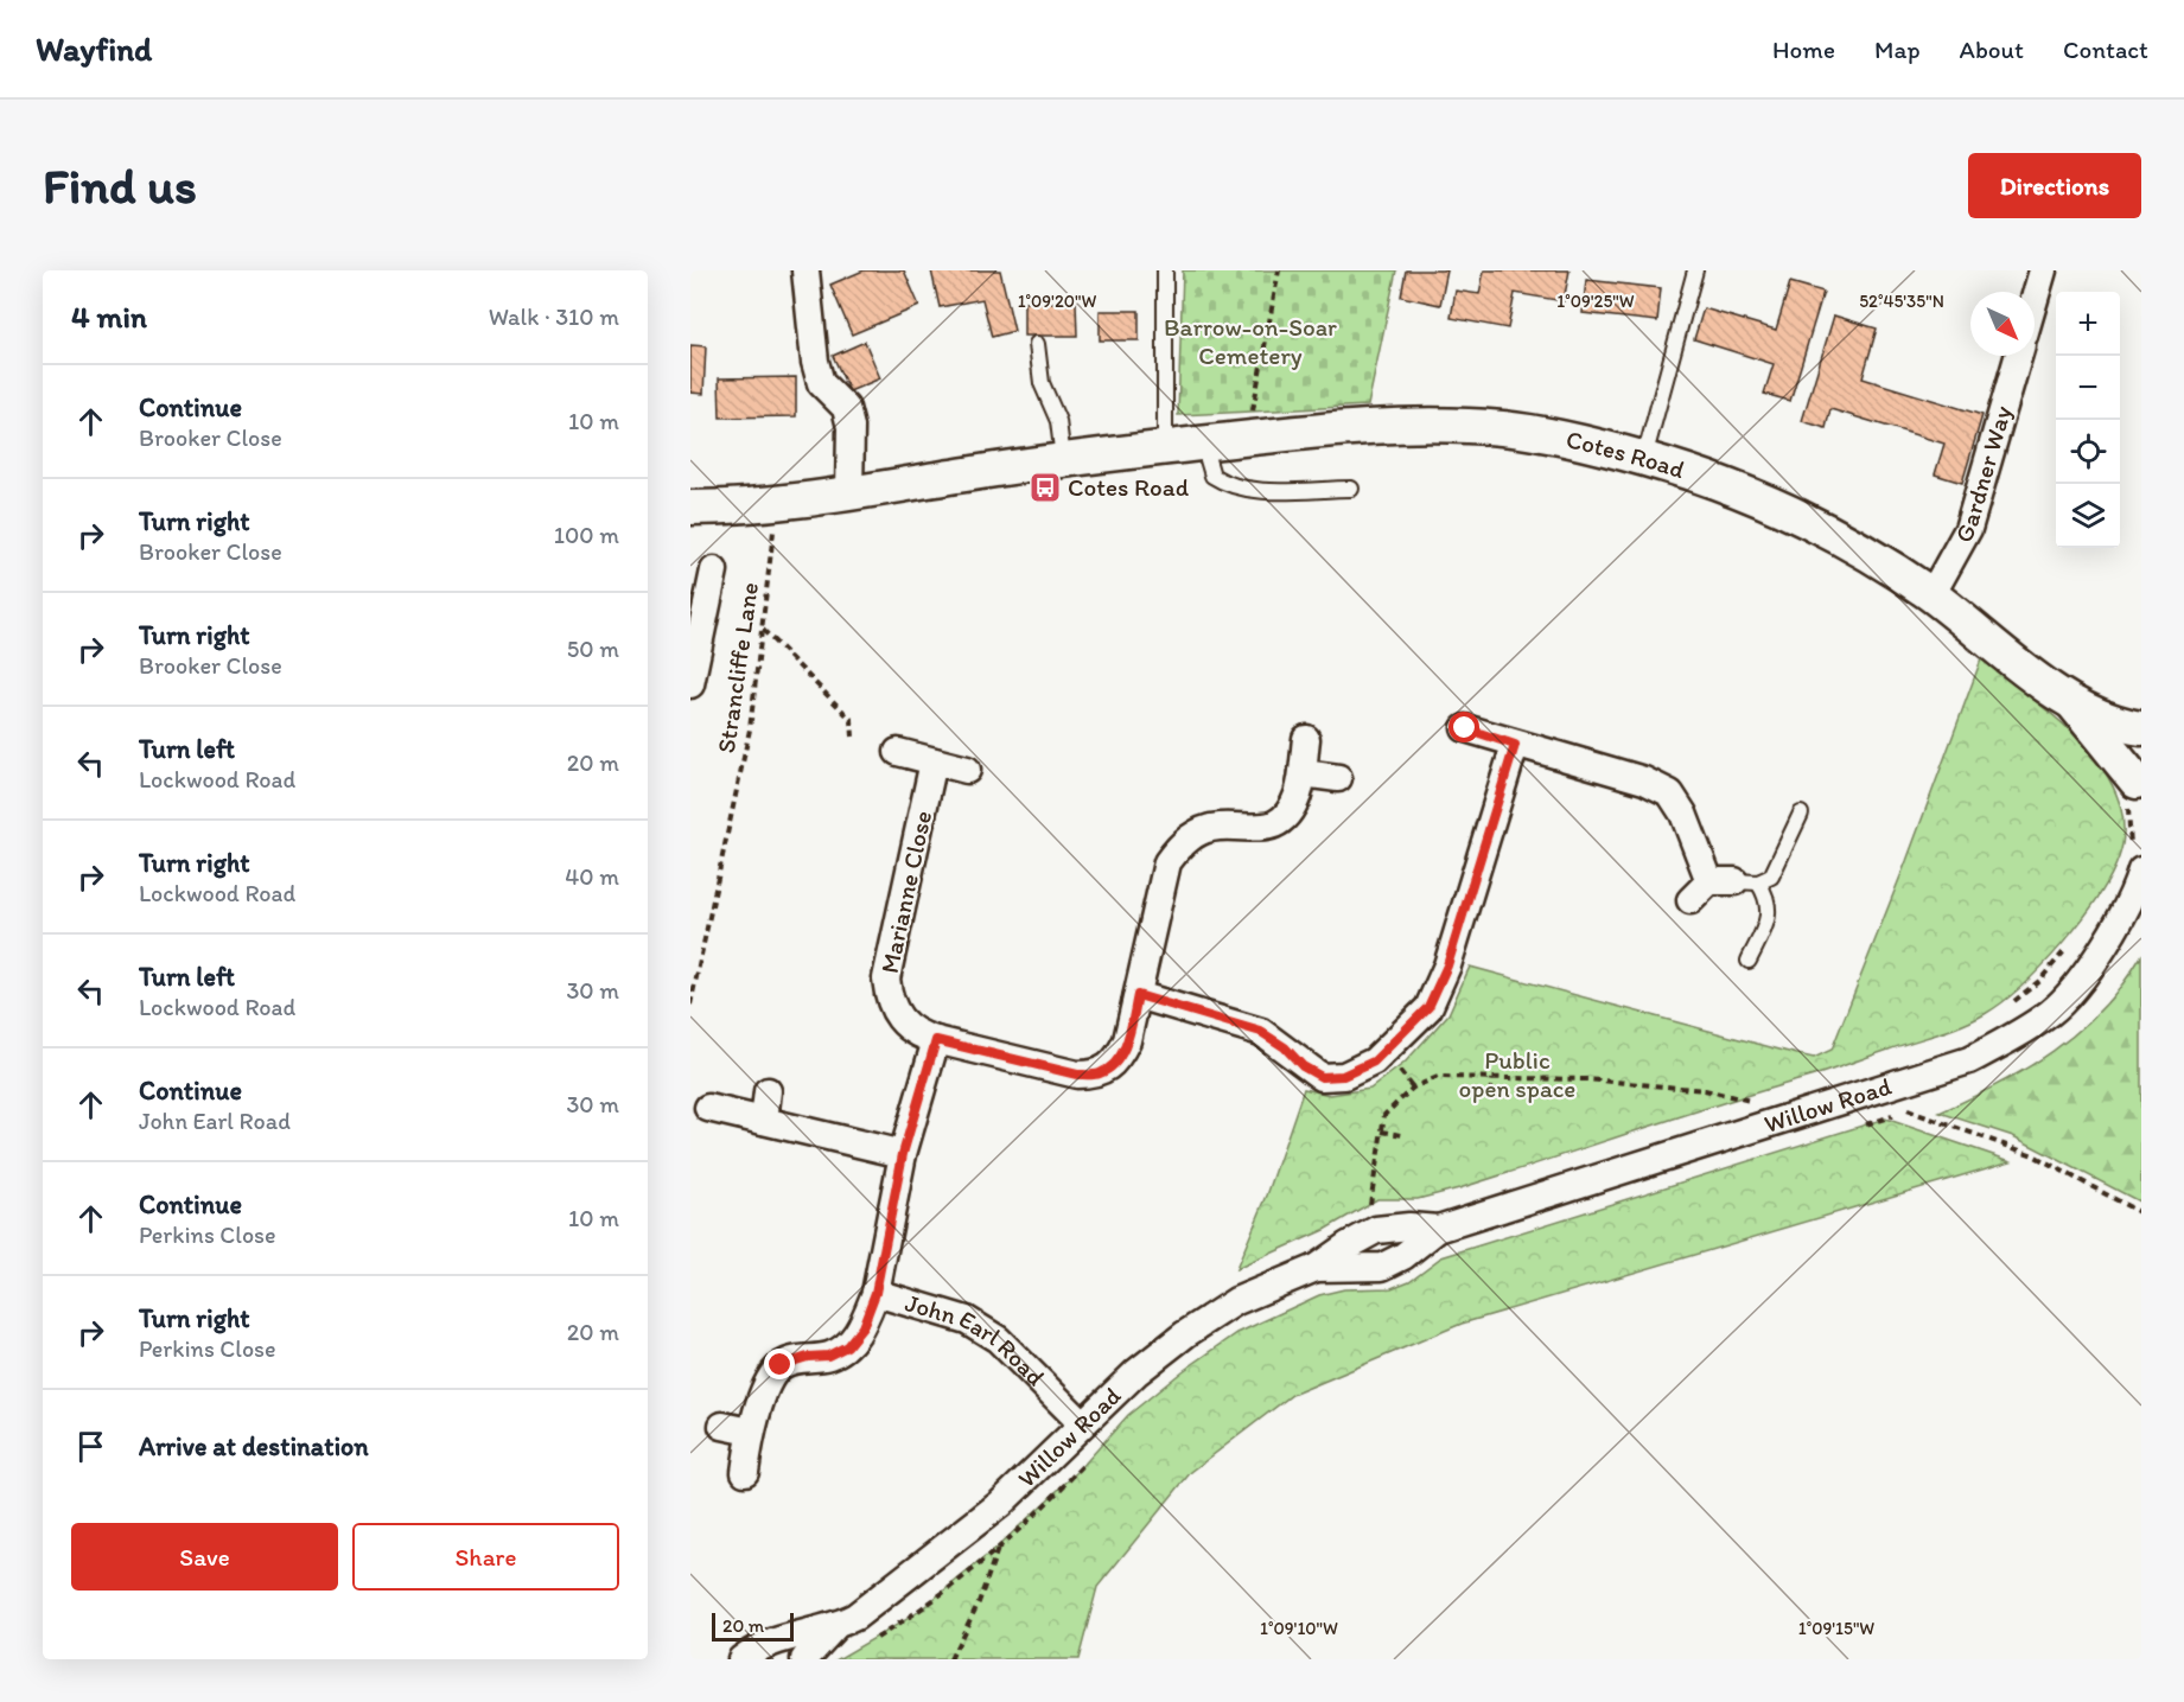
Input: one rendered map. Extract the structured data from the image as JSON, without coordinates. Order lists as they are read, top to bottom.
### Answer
{
  "streets": {
    "street": [
      "Cotes Road",
      "Gardner Way",
      "Marianne Close",
      "Willow Road",
      "John Earl Road"
    ],
    "path": ["Strancliffe Lane"]
  },
  "crossings": [
    ["Cotes Road", "Gardner Way"],
    ["Cotes Road", "Strancliffe Lane"],
    ["Marianne Close", "John Earl Road"],
    ["Willow Road", "John Earl Road"]
  ],
  "parks": ["Barrow-on-Soar Cemetery", "Public open space"],
  "places": {
    "bus stop": ["Cotes Road"]
  },
  "scale_bar": "20 m",
  "north": "bottom right",
  "page": {
    "header": "Wayfind",
    "nav": [
      "Home",
      "Map",
      "About",
      "Contact"
    ],
    "buttons": [
      "Directions",
      ["Save", "Share"]
    ],
    "title": "Find us",
    "heading": ["4 min", "Walk · 310 m"],
    "map_buttons": ["+", "−"],
    "list": [
      ["Continue", "Brooker Close", "10 m"],
      ["Turn right", "Brooker Close", "100 m"],
      ["Turn right", "Brooker Close", "50 m"],
      ["Turn left", "Lockwood Road", "20 m"],
      ["Turn right", "Lockwood Road", "40 m"],
      ["Turn left", "Lockwood Road", "30 m"],
      ["Continue", "John Earl Road", "30 m"],
      ["Continue", "Perkins Close", "10 m"],
      ["Turn right", "Perkins Close", "20 m"],
      "Arrive at destination"
    ],
    "scale": "20 m"
  },
  "coordinates": [
    "52°45'35\"N",
    "1°09'20\"W",
    "1°09'25\"W",
    "1°09'10\"W",
    "1°09'15\"W"
  ]
}
